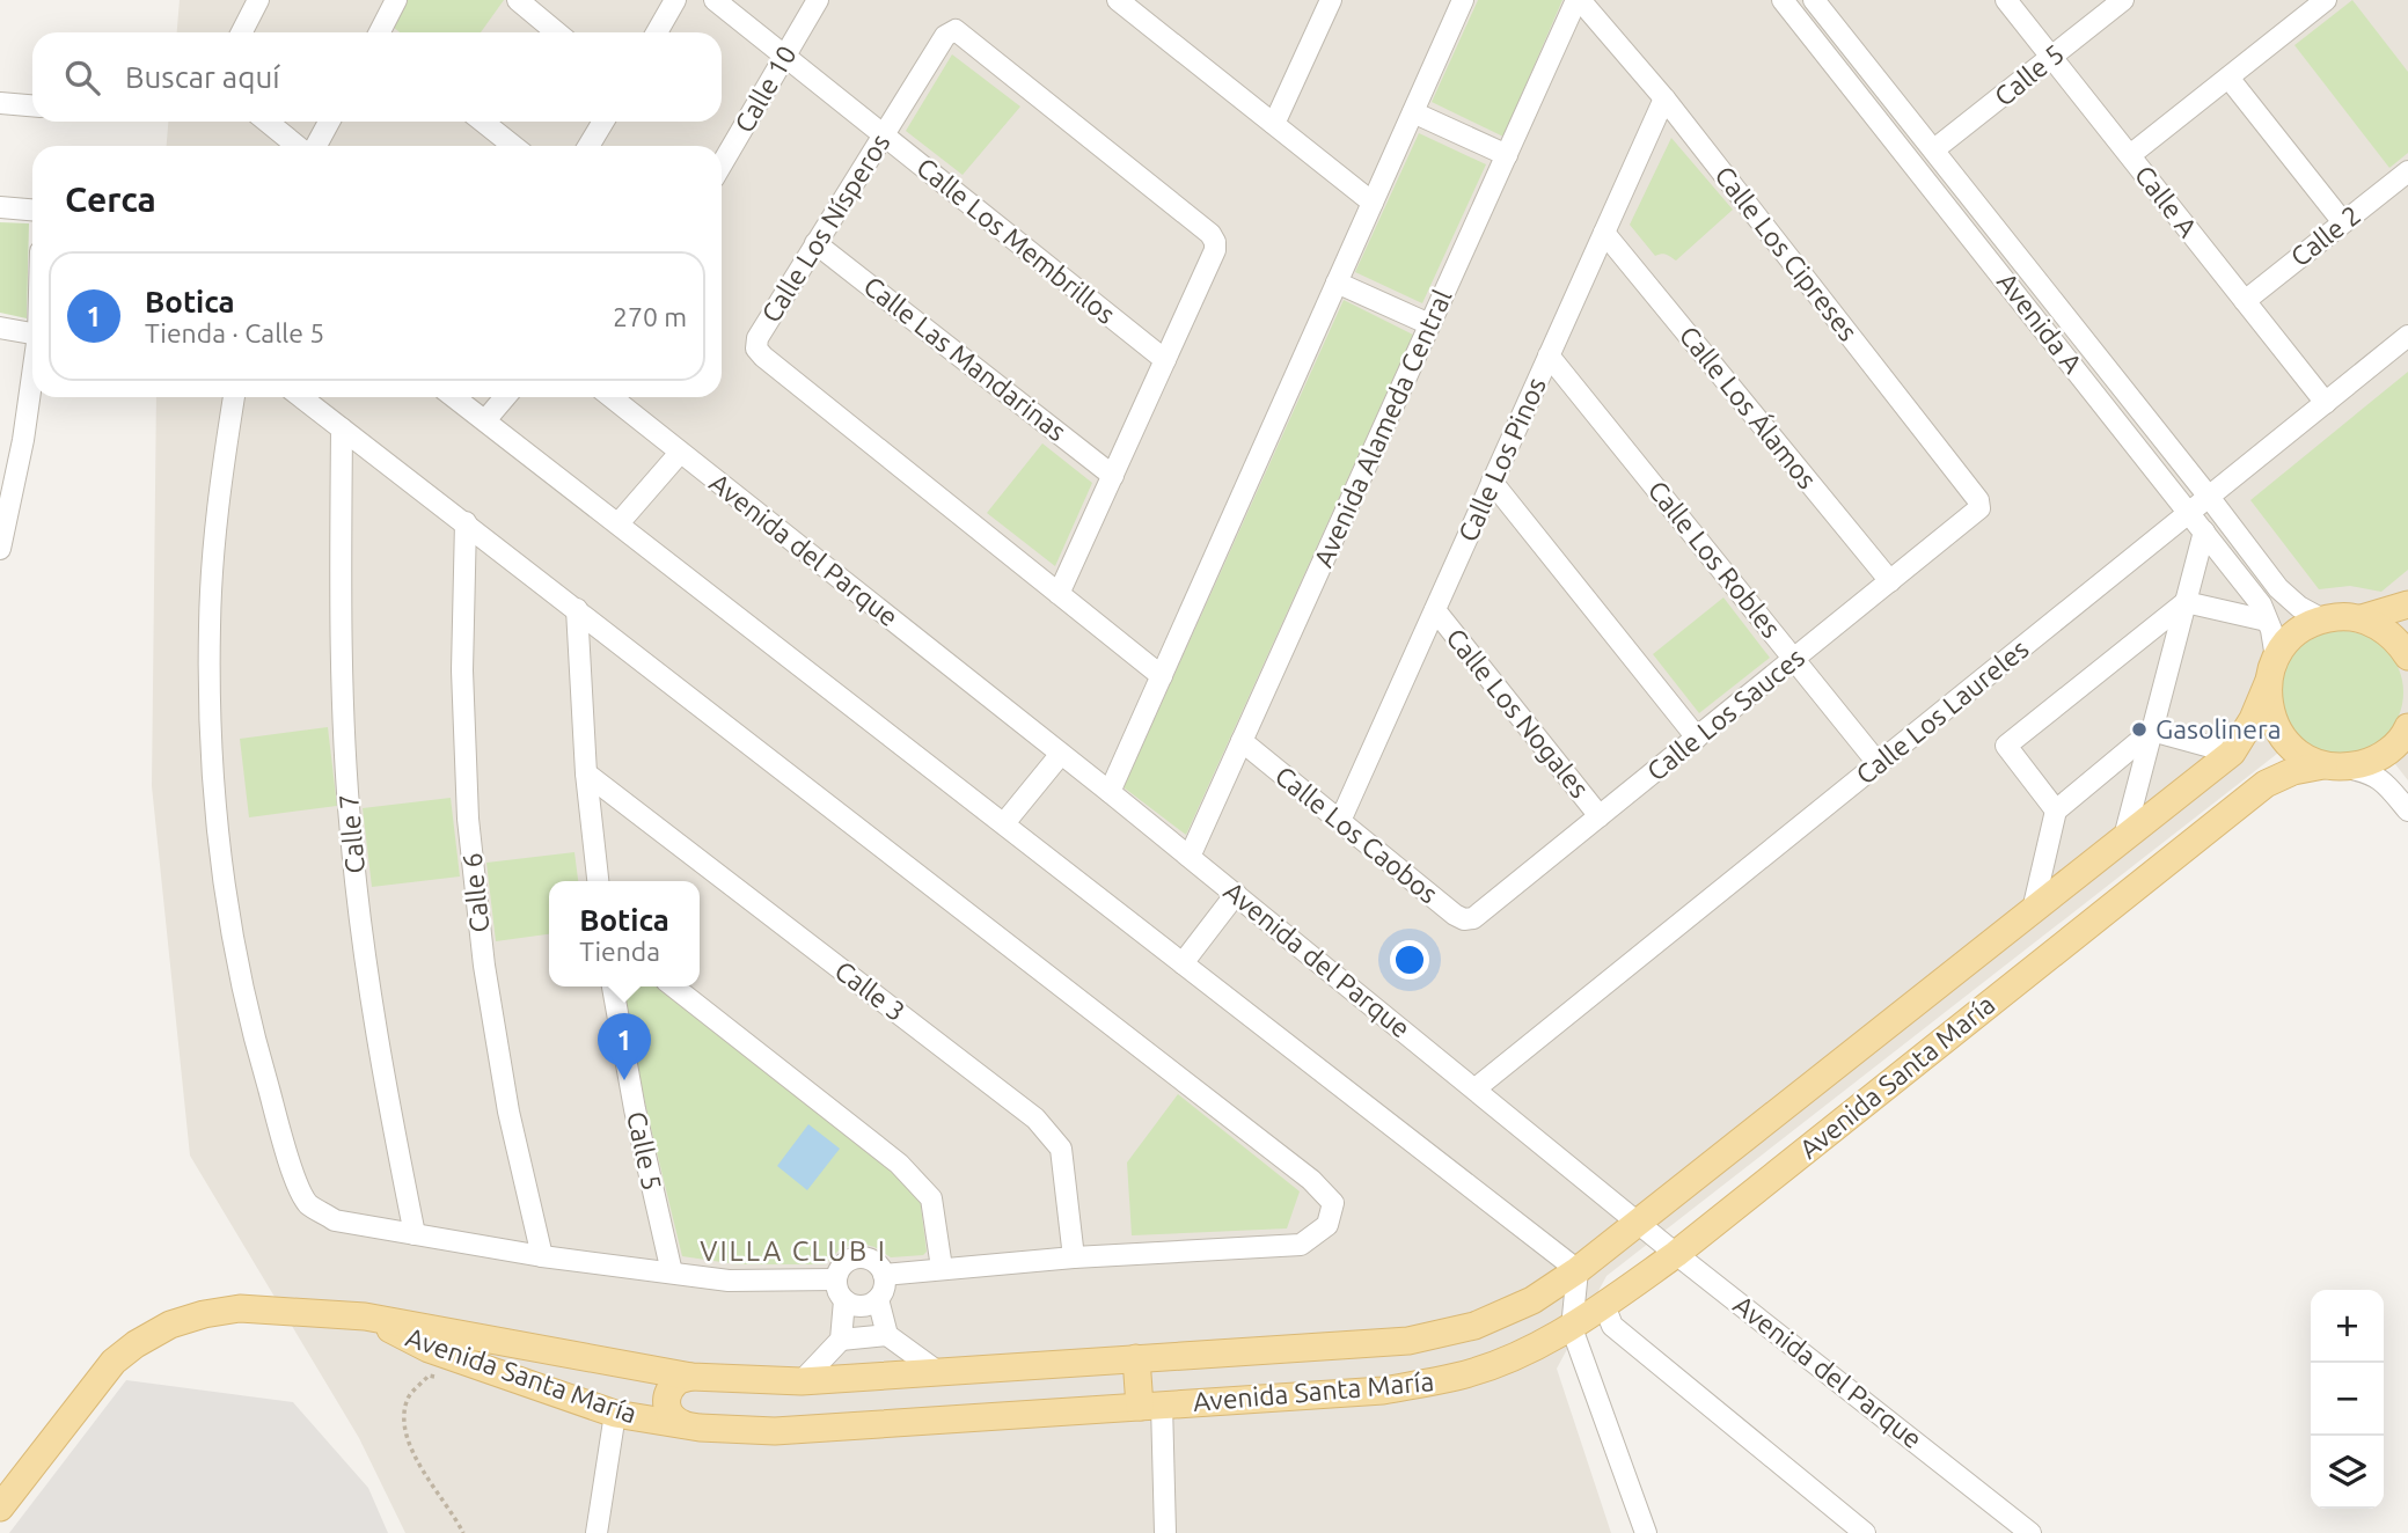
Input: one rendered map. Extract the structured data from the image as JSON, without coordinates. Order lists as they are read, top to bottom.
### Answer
{
  "streets": {
    "main road": ["Avenida Santa María"],
    "street": [
      "Calle 5",
      "Calle 10",
      "Calle A",
      "Calle Los Nísperos",
      "Calle 2",
      "Calle Los Membrillos",
      "Calle Los Cipreses",
      "Avenida A",
      "Calle Las Mandarinas",
      "Calle Los Álamos",
      "Avenida Alameda Central",
      "Calle Los Pinos",
      "Avenida del Parque",
      "Calle Los Robles",
      "Calle Los Laureles",
      "Calle Los Nogales",
      "Calle Los Sauces",
      "Calle 7",
      "Calle Los Caobos",
      "Calle 6",
      "Calle 3"
    ]
  },
  "crossings": [
    ["Calle 5", "Calle A"],
    ["Calle 5", "Avenida A"],
    ["Calle 10", "Calle Los Membrillos"],
    ["Calle A", "Calle 2"],
    ["Calle A", "Calle Los Laureles"],
    ["Calle Los Nísperos", "Calle Los Membrillos"],
    ["Calle Los Nísperos", "Calle Las Mandarinas"],
    ["Calle Los Cipreses", "Avenida Alameda Central"],
    ["Calle Los Cipreses", "Calle Los Pinos"],
    ["Calle Los Cipreses", "Calle Los Sauces"],
    ["Avenida A", "Calle Los Laureles"],
    ["Avenida A", "Avenida Santa María"],
    ["Calle Los Álamos", "Calle Los Pinos"],
    ["Calle Los Álamos", "Calle Los Sauces"],
    ["Avenida Alameda Central", "Avenida del Parque"],
    ["Avenida Alameda Central", "Calle Los Caobos"],
    ["Calle Los Pinos", "Calle Los Robles"],
    ["Calle Los Pinos", "Calle Los Nogales"],
    ["Calle Los Pinos", "Calle Los Caobos"],
    ["Avenida del Parque", "Calle Los Laureles"],
    ["Avenida del Parque", "Avenida Santa María"],
    ["Calle Los Robles", "Calle Los Laureles"],
    ["Calle Los Robles", "Calle Los Sauces"],
    ["Calle Los Nogales", "Calle Los Sauces"],
    ["Calle Los Sauces", "Calle Los Caobos"]
  ],
  "districts": ["VILLA CLUB I"],
  "places": ["Gasolinera"],
  "page": {
    "search": "Buscar aquí",
    "heading": "Cerca",
    "list": [
      {
        "mark": "1",
        "name": "Botica",
        "note": "Tienda · Calle 5",
        "value": "270 m"
      }
    ],
    "popup": ["Botica", "Tienda"],
    "pins": "1",
    "map_buttons": ["+", "−"]
  }
}
